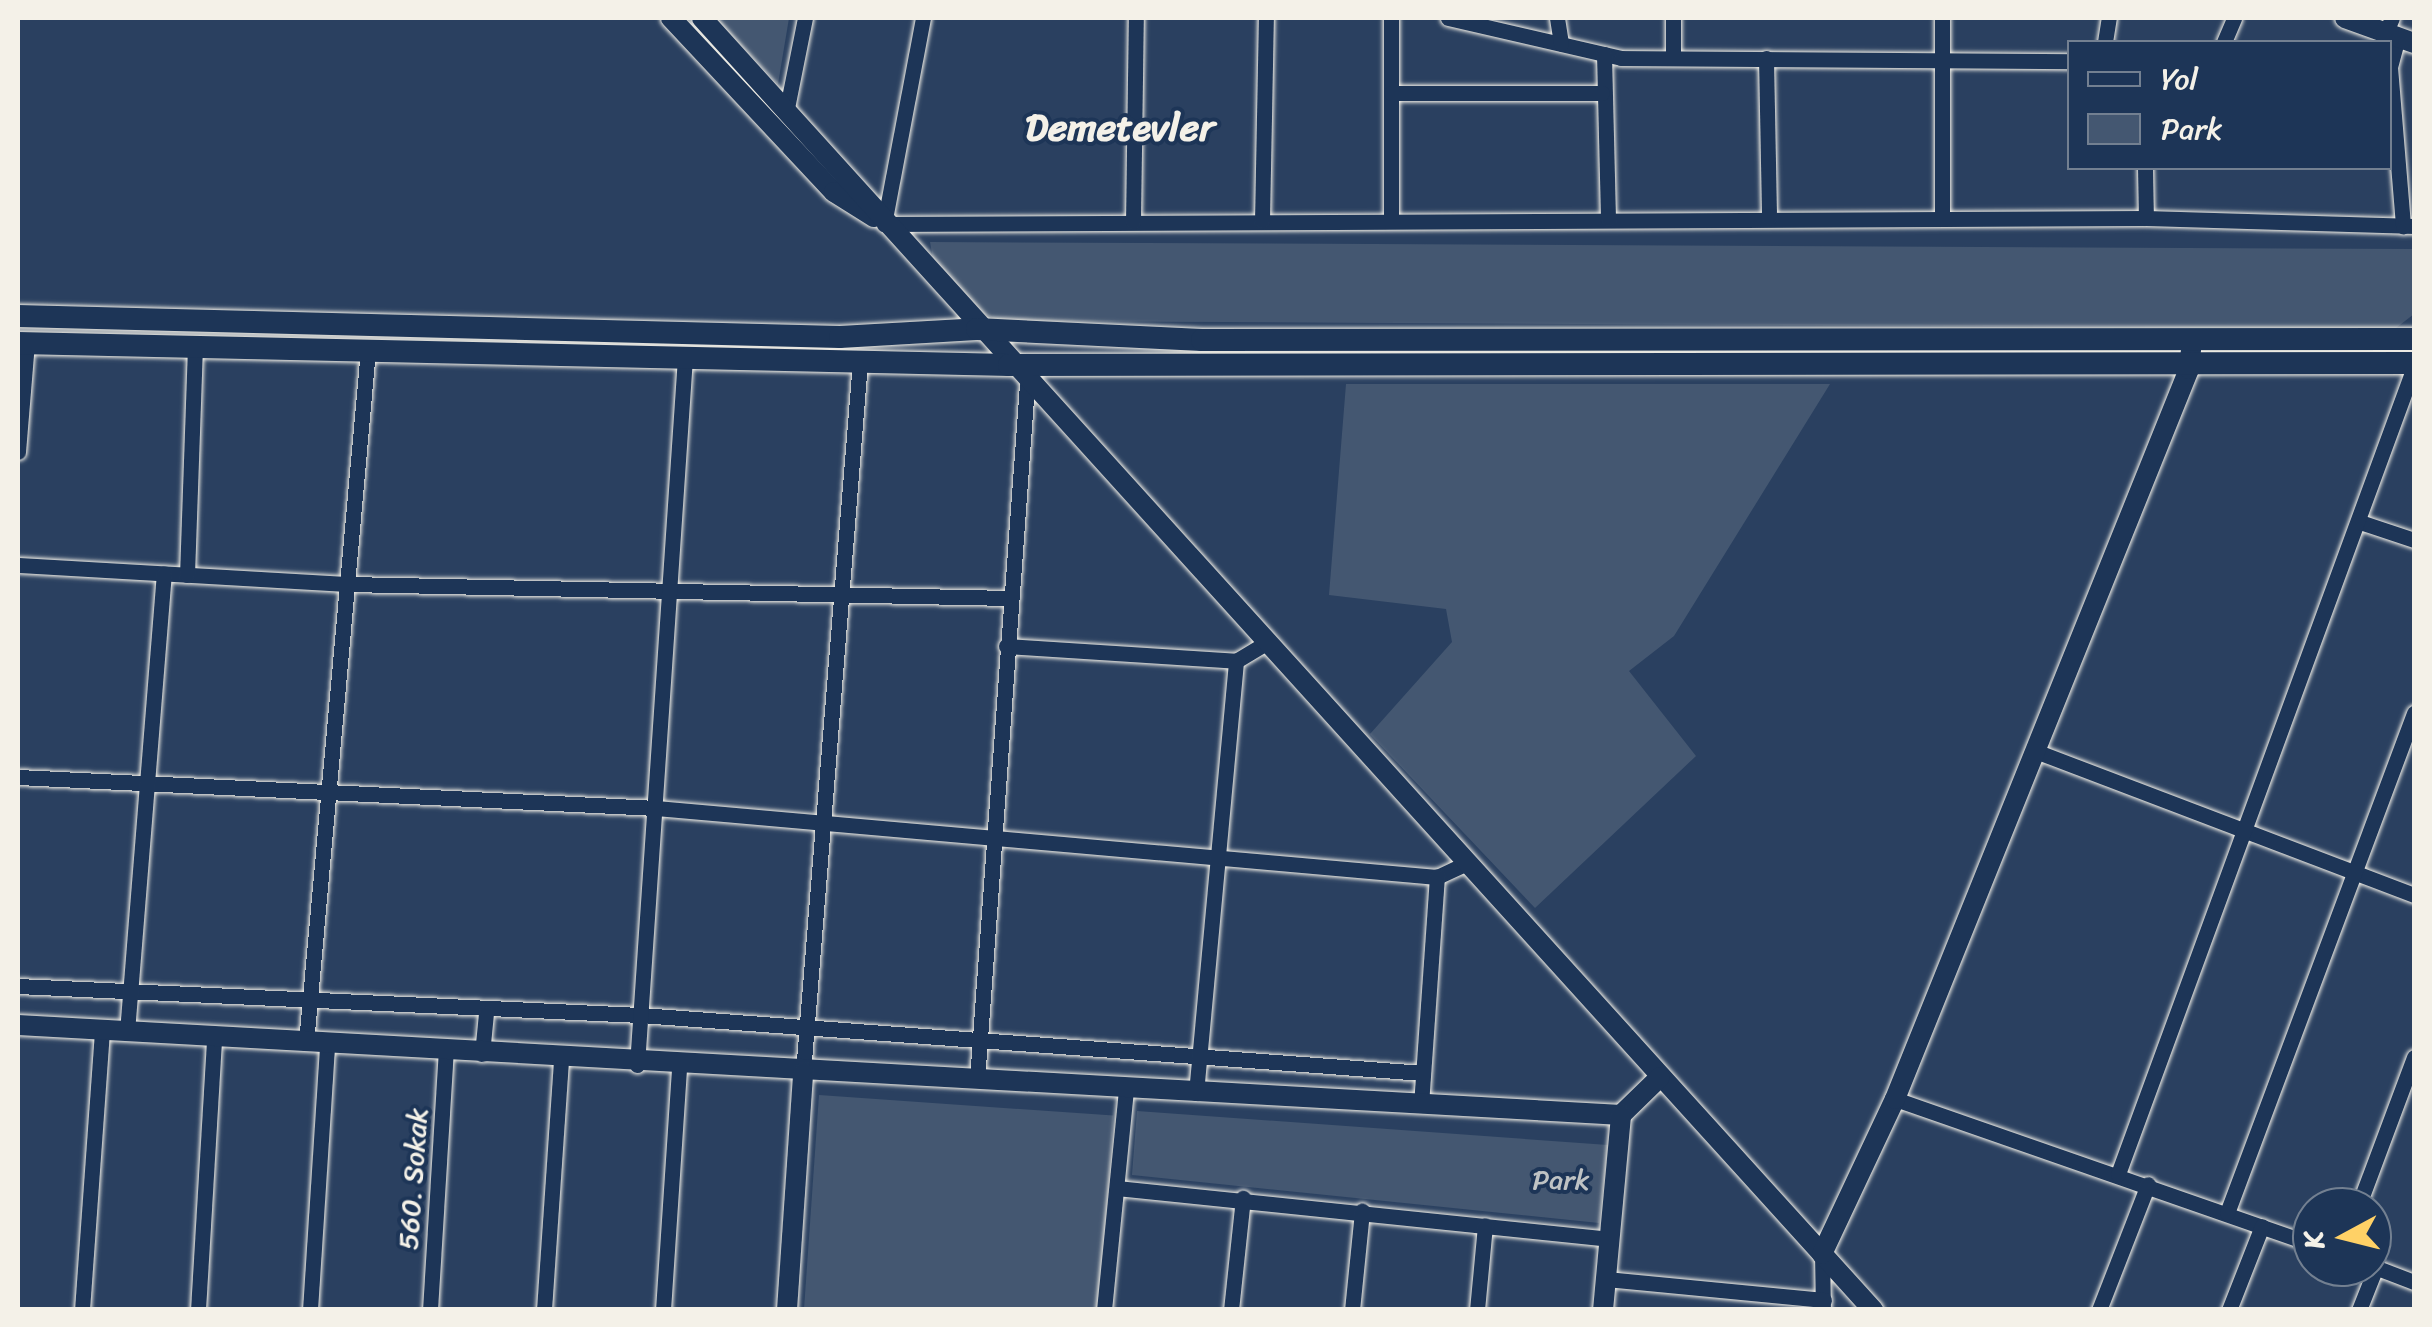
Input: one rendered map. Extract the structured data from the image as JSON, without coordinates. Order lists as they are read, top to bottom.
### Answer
{
  "streets": {
    "street": ["560. Sokak"]
  },
  "districts": ["Demetevler"],
  "parks": ["Park"],
  "legend": ["Yol", "Park"],
  "north": "left"
}
